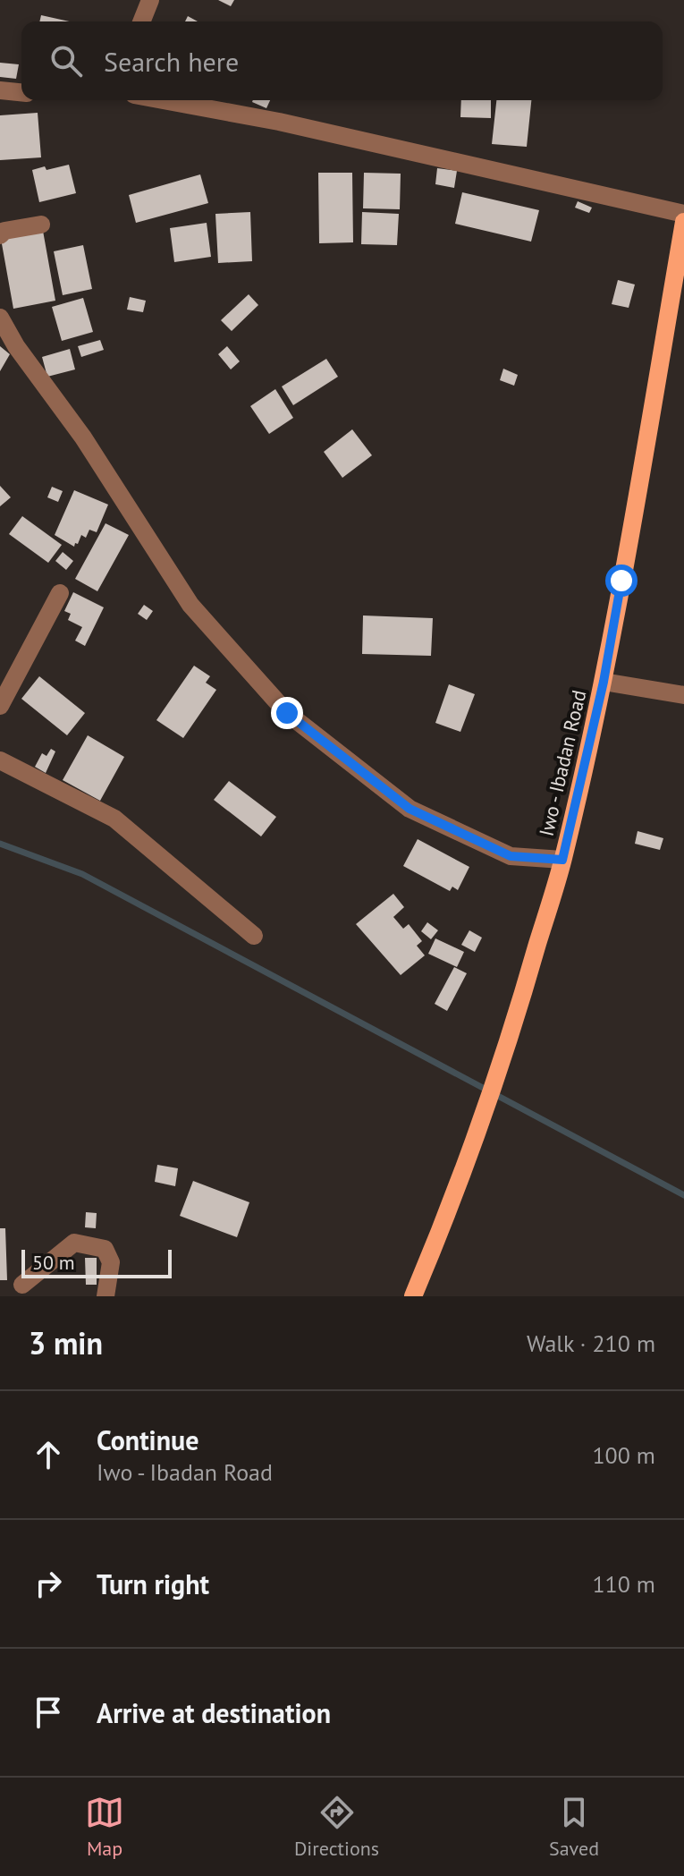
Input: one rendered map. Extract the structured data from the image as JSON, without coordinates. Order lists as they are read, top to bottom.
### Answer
{
  "streets": {
    "main road": ["Iwo - Ibadan Road"]
  },
  "scale_bar": "50 m",
  "page": {
    "search": "Search here",
    "scale": "50 m",
    "heading": ["3 min", "Walk · 210 m"],
    "list": [
      ["Continue", "Iwo - Ibadan Road", "100 m"],
      ["Turn right", "110 m"],
      "Arrive at destination"
    ],
    "nav": ["Map", "Directions", "Saved"]
  }
}
